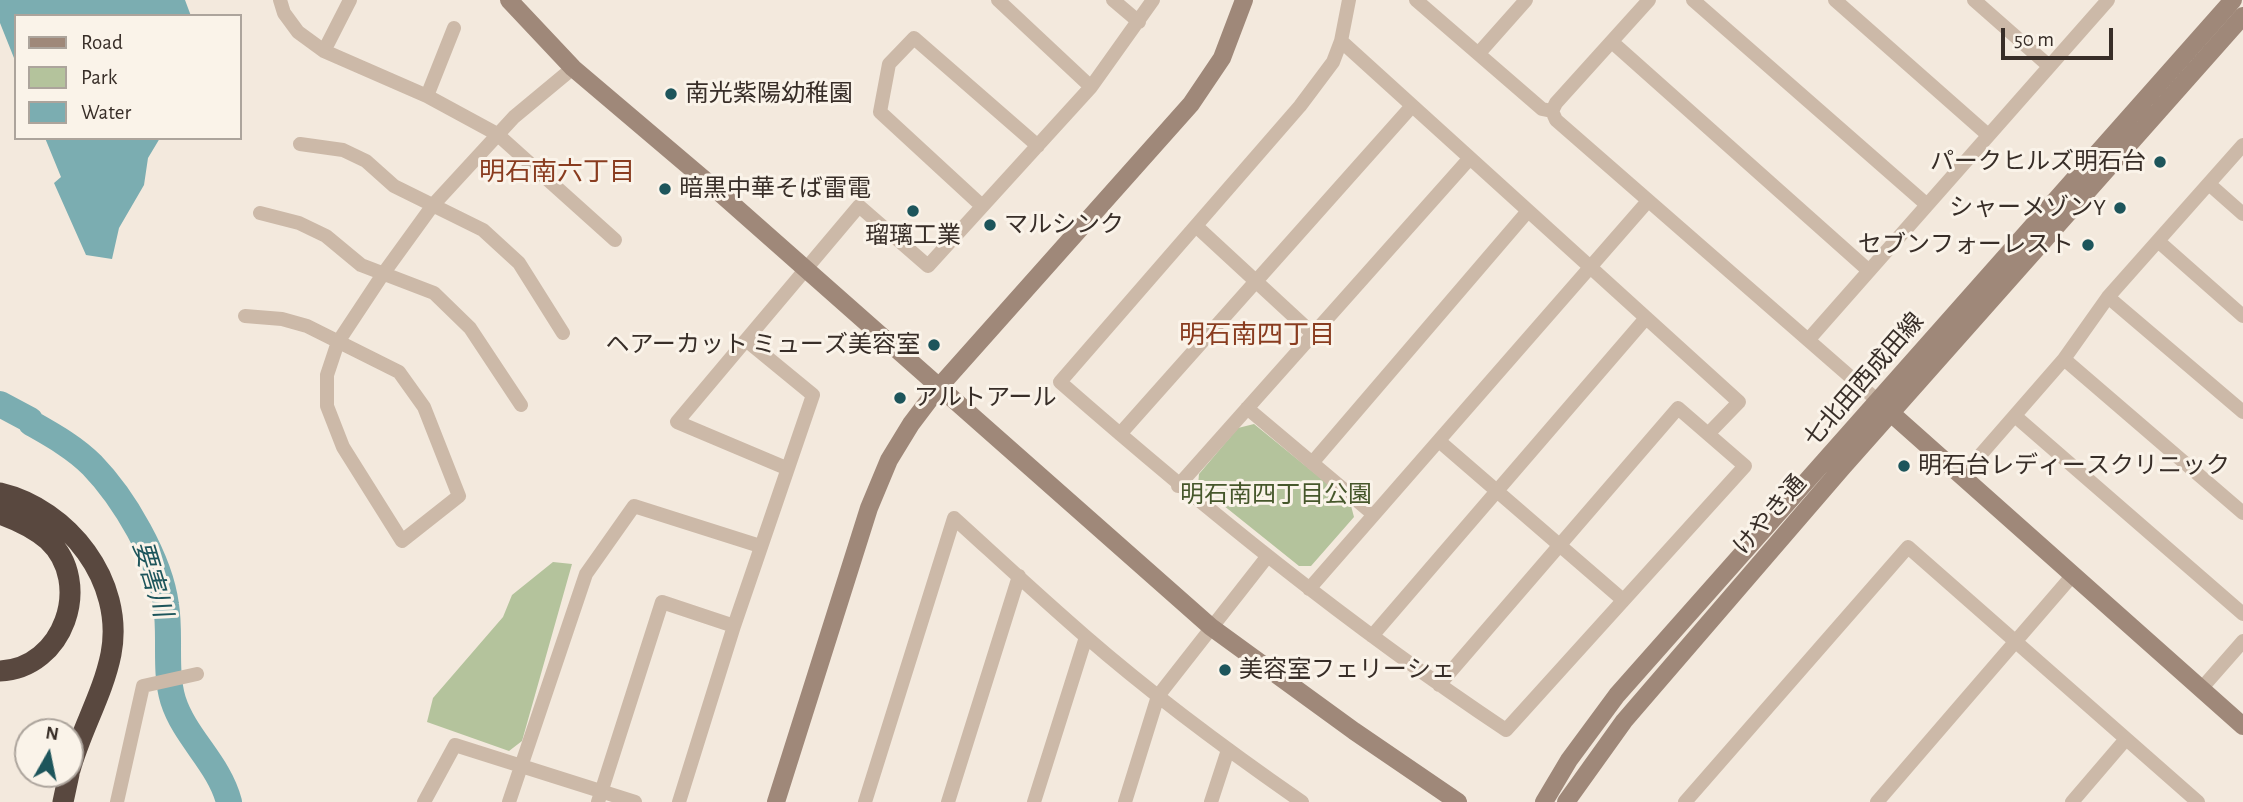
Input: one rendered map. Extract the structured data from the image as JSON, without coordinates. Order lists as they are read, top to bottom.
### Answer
{
  "streets": {
    "street": ["七北田西成田線", "けやき通"]
  },
  "districts": ["明石南六丁目", "明石南四丁目"],
  "water": ["要害川"],
  "parks": ["明石南四丁目公園"],
  "places": [
    "南光紫陽幼稚園",
    "パークヒルズ明石台",
    "暗黒中華そば雷電",
    "シャーメゾンY",
    "瑠璃工業",
    "マルシンク",
    "セブンフォーレスト",
    "ヘアーカット ミューズ美容室",
    "アルトアール",
    "明石台レディースクリニック",
    "美容室フェリーシェ"
  ],
  "legend": ["Road", "Park", "Water"],
  "scale_bar": "50 m",
  "north": "top"
}
